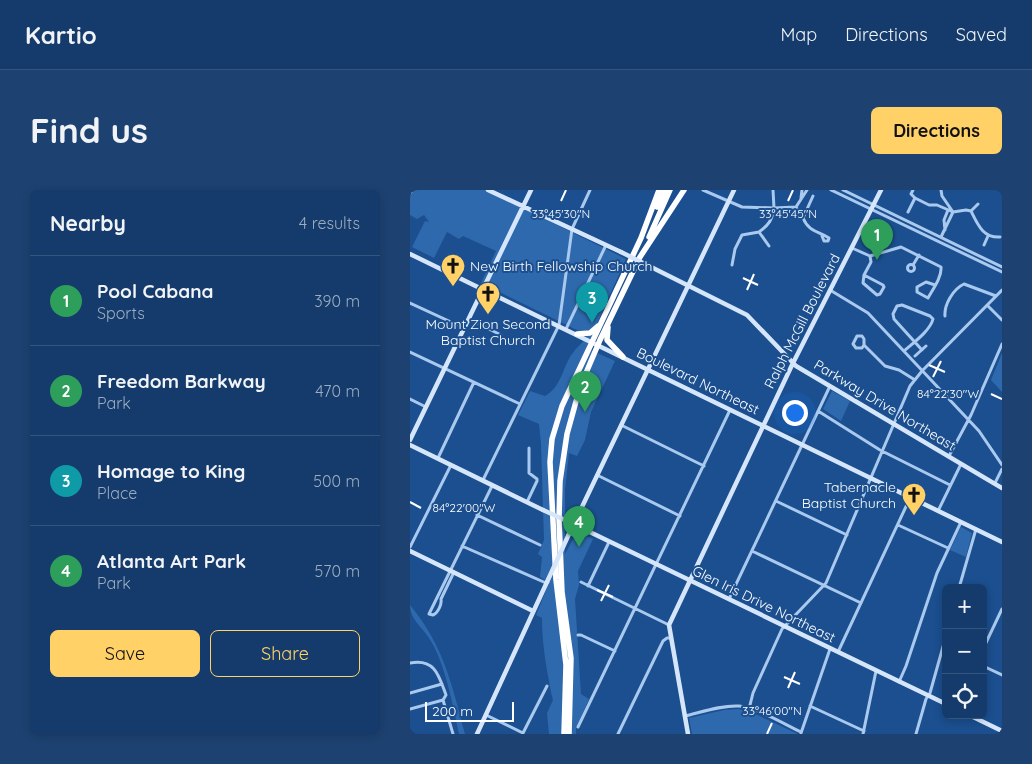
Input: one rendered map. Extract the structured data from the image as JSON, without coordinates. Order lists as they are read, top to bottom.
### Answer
{
  "streets": {
    "main road": [
      "Ralph McGill Boulevard",
      "Boulevard Northeast",
      "Parkway Drive Northeast",
      "Glen Iris Drive Northeast"
    ]
  },
  "crossings": [
    ["Ralph McGill Boulevard", "Boulevard Northeast"],
    ["Ralph McGill Boulevard", "Parkway Drive Northeast"],
    ["Ralph McGill Boulevard", "Glen Iris Drive Northeast"]
  ],
  "places": {
    "church": ["New Birth Fellowship Church", "Mount Zion Second Baptist Church", "Tabernacle Baptist Church"]
  },
  "scale_bar": "200 m",
  "page": {
    "header": "Kartio",
    "nav": ["Map", "Directions", "Saved"],
    "buttons": [
      "Directions",
      ["Save", "Share"]
    ],
    "title": "Find us",
    "heading": ["Nearby", "4 results"],
    "pins": [
      "1",
      "3",
      "2",
      "4"
    ],
    "list": [
      {
        "mark": "1",
        "name": "Pool Cabana",
        "note": "Sports",
        "value": "390 m"
      },
      {
        "mark": "2",
        "name": "Freedom Barkway",
        "note": "Park",
        "value": "470 m"
      },
      {
        "mark": "3",
        "name": "Homage to King",
        "note": "Place",
        "value": "500 m"
      },
      {
        "mark": "4",
        "name": "Atlanta Art Park",
        "note": "Park",
        "value": "570 m"
      }
    ],
    "map_buttons": ["+", "−"],
    "scale": "200 m"
  },
  "coordinates": [
    "33°45'45\"N",
    "33°45'30\"N",
    "84°22'30\"W",
    "84°22'00\"W",
    "33°46'00\"N"
  ]
}
